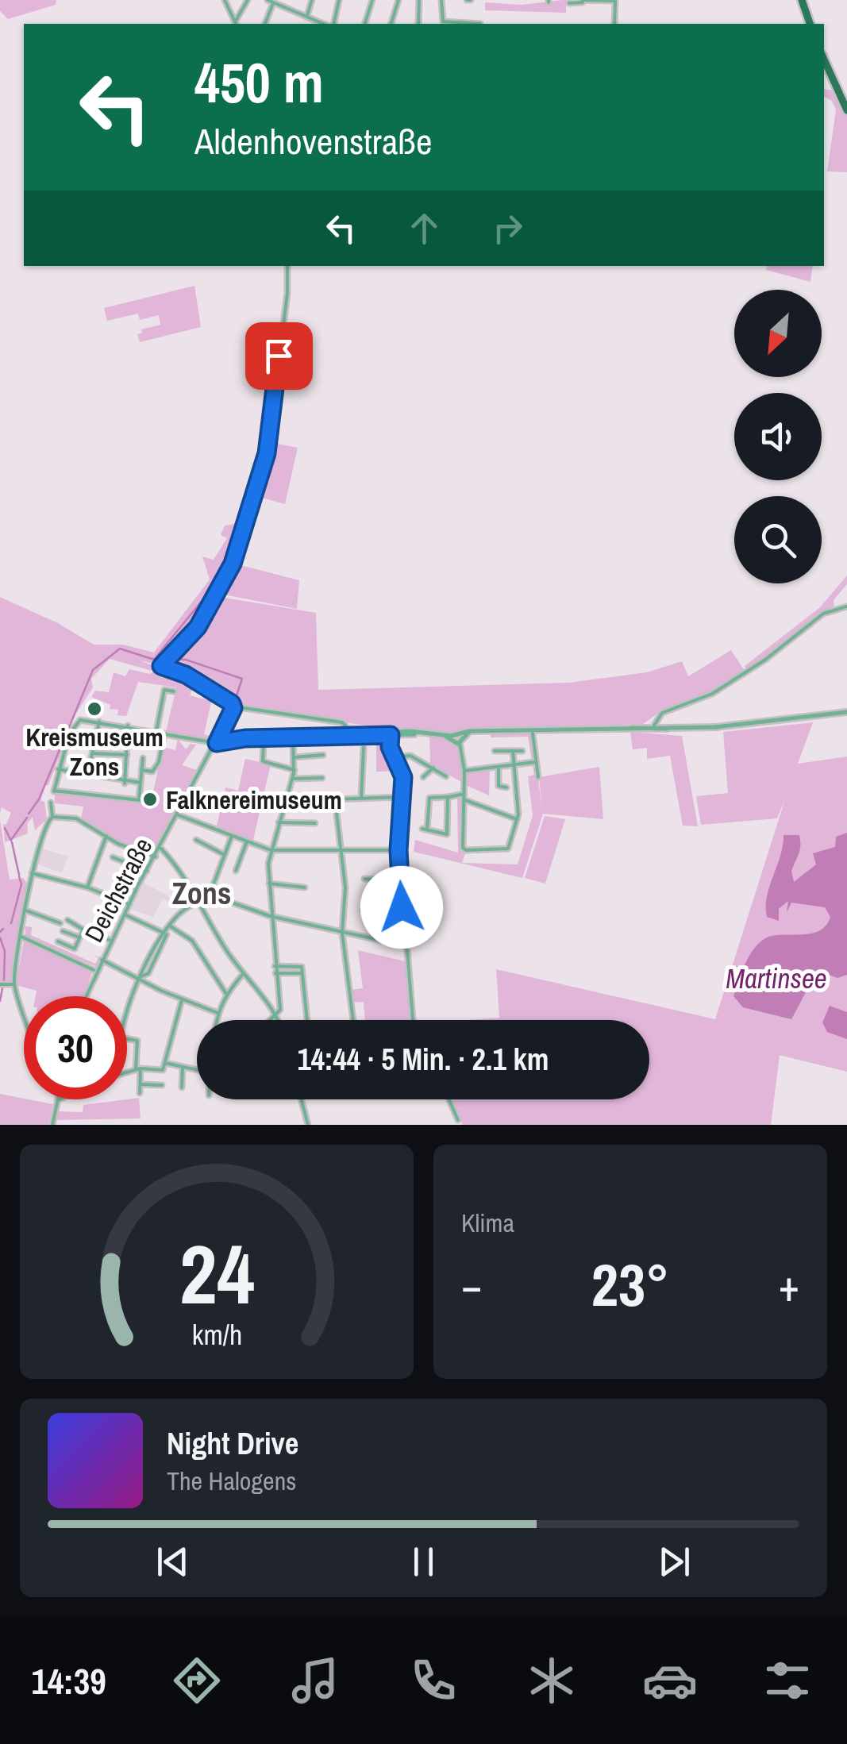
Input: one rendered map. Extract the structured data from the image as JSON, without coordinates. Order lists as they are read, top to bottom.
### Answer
{
  "streets": {
    "street": ["Deichstraße"]
  },
  "districts": ["Zons"],
  "water": ["Martinsee"],
  "places": ["Kreismuseum Zons", "Falknereimuseum"],
  "north": "bottom left",
  "page": {
    "turn": ["450 m", "Aldenhovenstraße"],
    "limit": "30",
    "trip": "14:44 · 5 Min. · 2.1 km",
    "tile": "Klima",
    "heat": ["−", "23°", "+"],
    "song": ["Night Drive", "The Halogens"],
    "tabs": "14:39",
    "gauge": ["24", "km/h"]
  }
}
